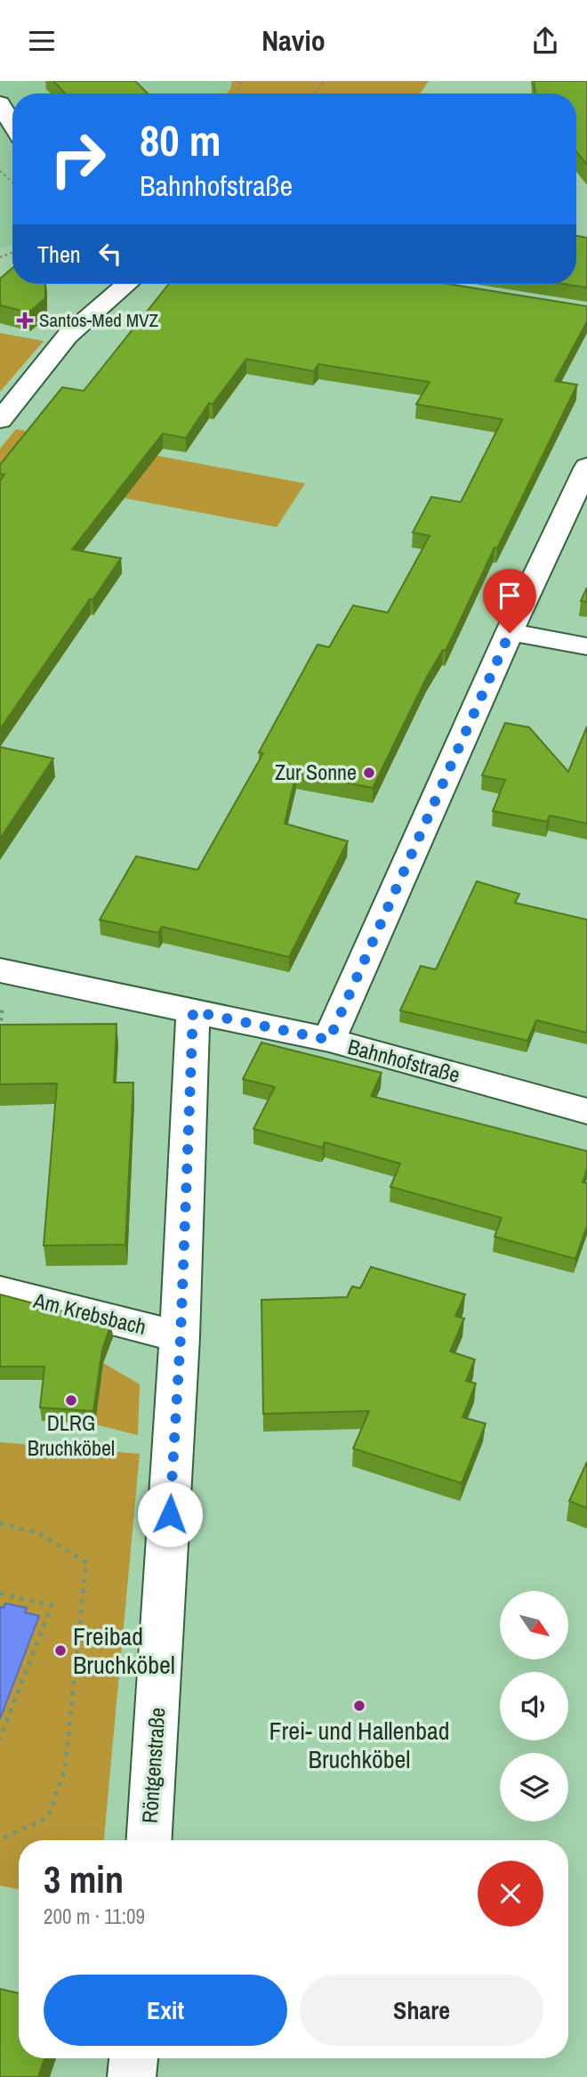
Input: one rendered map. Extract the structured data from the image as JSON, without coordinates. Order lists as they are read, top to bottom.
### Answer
{
  "streets": {
    "street": ["Bahnhofstraße", "Am Krebsbach", "Röntgenstraße"]
  },
  "crossings": [
    ["Bahnhofstraße", "Röntgenstraße"],
    ["Am Krebsbach", "Röntgenstraße"]
  ],
  "places": {
    "health": ["Santos-Med MVZ"],
    "other": [
      "Zur Sonne",
      "DLRG Bruchköbel",
      "Freibad Bruchköbel",
      "Frei- und Hallenbad Bruchköbel"
    ]
  },
  "north": "bottom right",
  "page": {
    "header": "Navio",
    "turn": ["80 m", "Bahnhofstraße"],
    "then": "Then",
    "heading": ["3 min", "200 m · 11:09"],
    "buttons": ["Exit", "Share"]
  }
}
